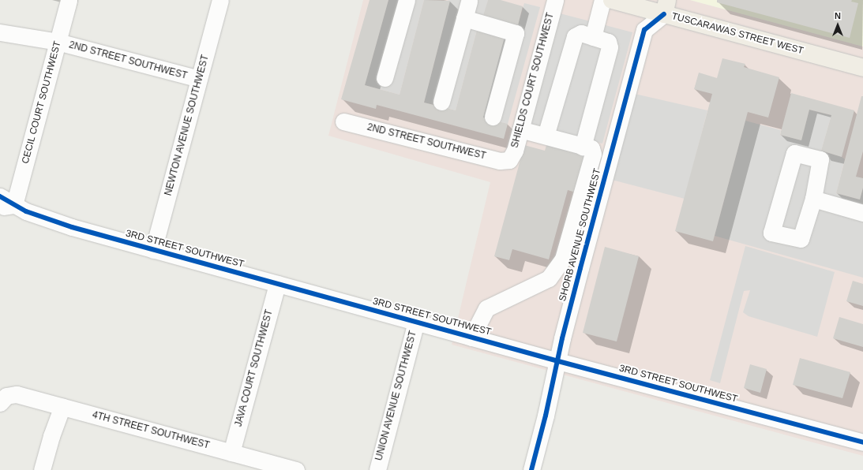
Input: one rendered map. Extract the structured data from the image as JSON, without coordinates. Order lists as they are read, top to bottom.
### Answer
{
  "streets": {
    "main road": ["TUSCARAWAS STREET WEST"],
    "street": [
      "2ND STREET SOUTHWEST",
      "SHIELDS COURT SOUTHWEST",
      "CECIL COURT SOUTHWEST",
      "NEWTON AVENUE SOUTHWEST",
      "SHORB AVENUE SOUTHWEST",
      "3RD STREET SOUTHWEST",
      "JAVA COURT SOUTHWEST",
      "UNION AVENUE SOUTHWEST",
      "4TH STREET SOUTHWEST"
    ]
  },
  "crossings": [
    ["TUSCARAWAS STREET WEST", "SHORB AVENUE SOUTHWEST"],
    ["2ND STREET SOUTHWEST", "SHIELDS COURT SOUTHWEST"],
    ["2ND STREET SOUTHWEST", "CECIL COURT SOUTHWEST"],
    ["2ND STREET SOUTHWEST", "NEWTON AVENUE SOUTHWEST"],
    ["CECIL COURT SOUTHWEST", "3RD STREET SOUTHWEST"],
    ["NEWTON AVENUE SOUTHWEST", "3RD STREET SOUTHWEST"],
    ["SHORB AVENUE SOUTHWEST", "3RD STREET SOUTHWEST"],
    ["3RD STREET SOUTHWEST", "JAVA COURT SOUTHWEST"],
    ["3RD STREET SOUTHWEST", "UNION AVENUE SOUTHWEST"],
    ["JAVA COURT SOUTHWEST", "4TH STREET SOUTHWEST"]
  ],
  "north": "top"
}
